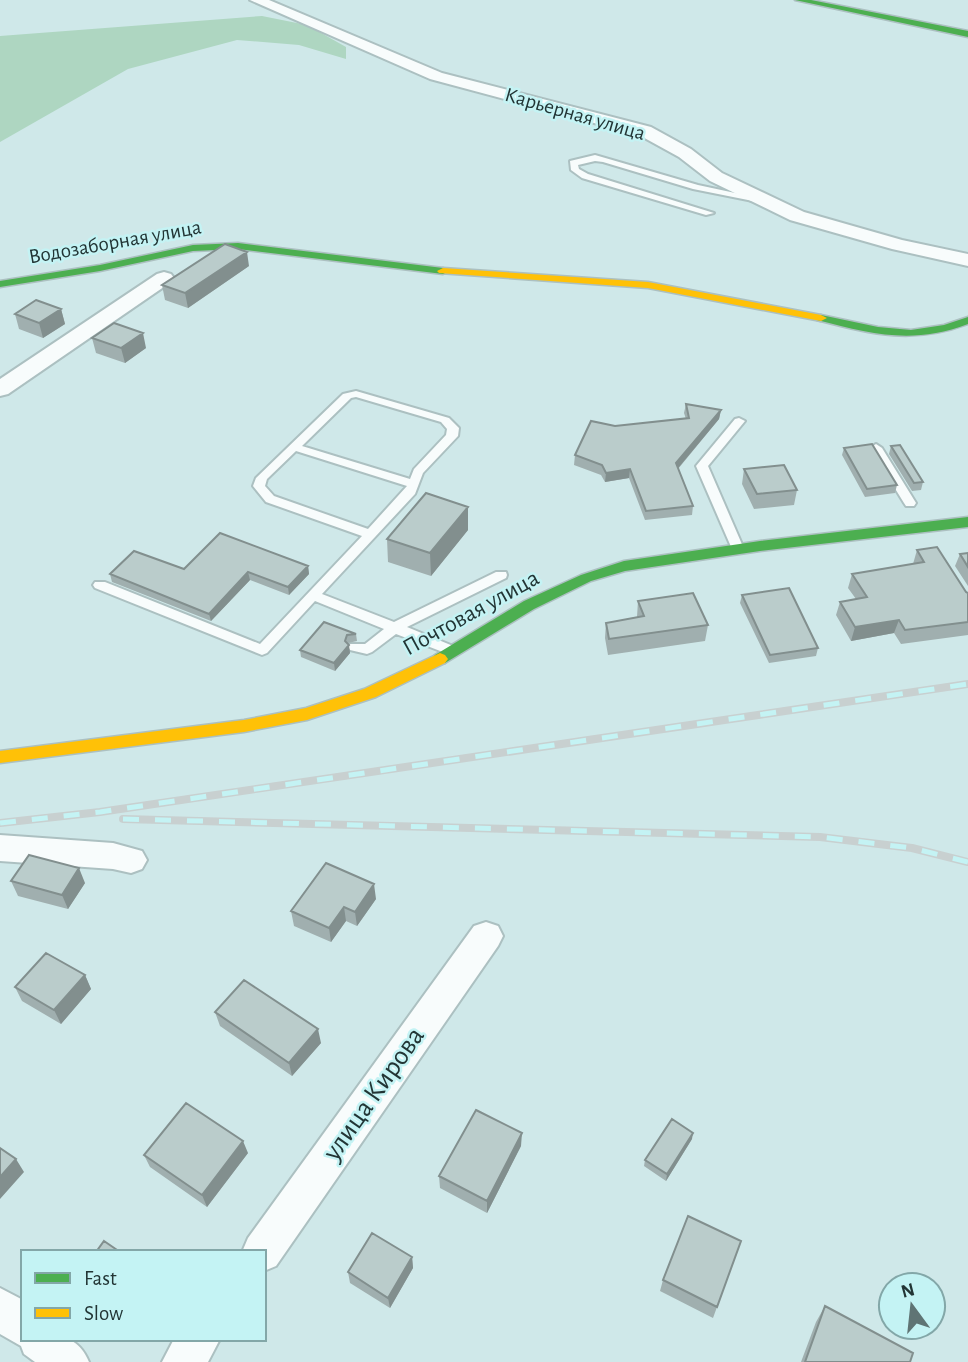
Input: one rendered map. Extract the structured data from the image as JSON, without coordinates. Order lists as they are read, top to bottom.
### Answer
{
  "streets": {
    "street": [
      "Карьерная улица",
      "Водозаборная улица",
      "Почтовая улица",
      "улица Кирова"
    ]
  },
  "legend": ["Fast", "Slow"],
  "north": "top"
}
